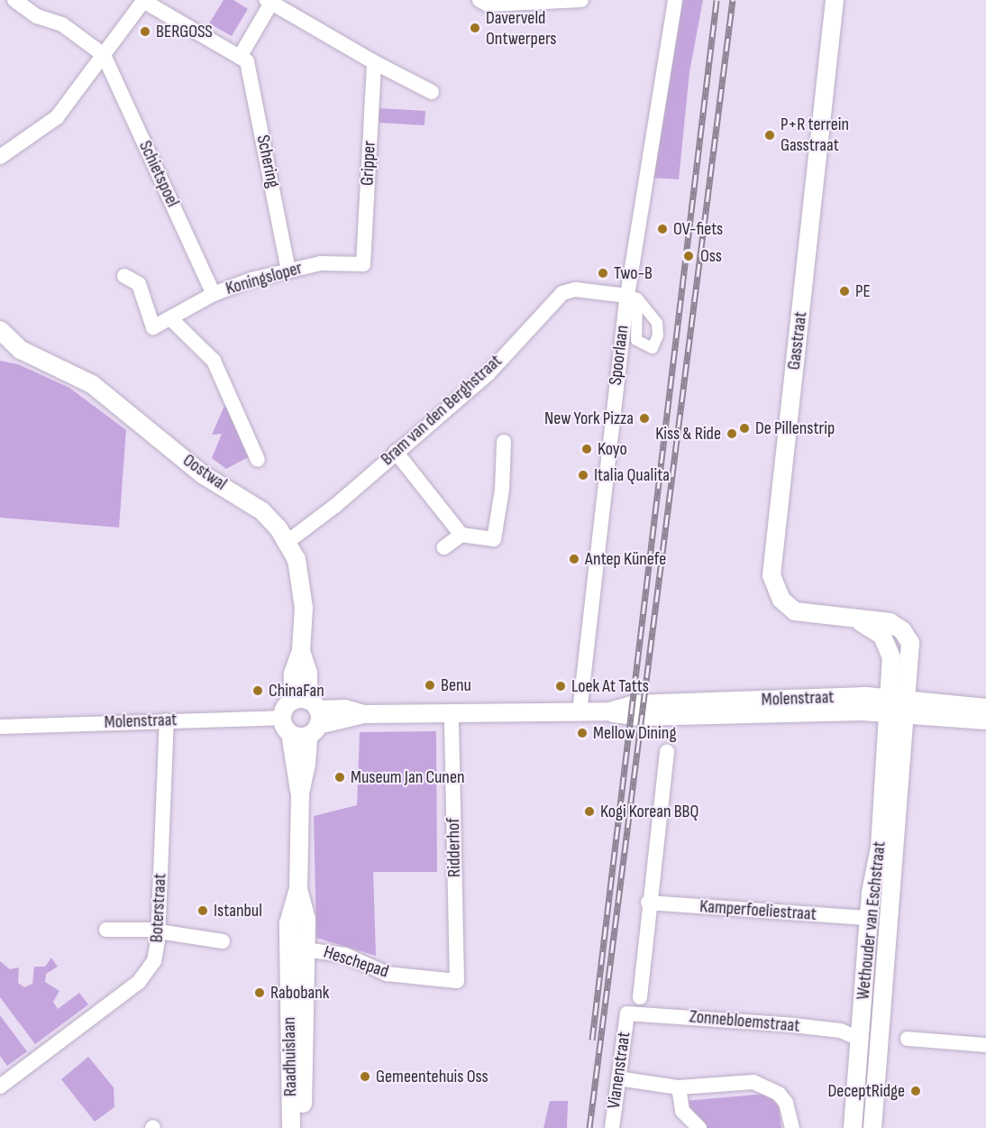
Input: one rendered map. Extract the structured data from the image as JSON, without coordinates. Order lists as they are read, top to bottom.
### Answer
{
  "streets": {
    "street": [
      "Schering",
      "Gripper",
      "Schietspoel",
      "Koningsloper",
      "Gasstraat",
      "Spoorlaan",
      "Bram van den Berghstraat",
      "Oostwal",
      "Molenstraat",
      "Ridderhof",
      "Boterstraat",
      "Kamperfoeliestraat",
      "Wethouder van Eschstraat",
      "Heschepad",
      "Zonnebloemstraat",
      "Raadhuislaan",
      "Vianenstraat"
    ]
  },
  "crossings": [
    ["Schering", "Koningsloper"],
    ["Gripper", "Koningsloper"],
    ["Schietspoel", "Koningsloper"],
    ["Gasstraat", "Molenstraat"],
    ["Gasstraat", "Wethouder van Eschstraat"],
    ["Spoorlaan", "Bram van den Berghstraat"],
    ["Spoorlaan", "Molenstraat"],
    ["Bram van den Berghstraat", "Oostwal"],
    ["Oostwal", "Molenstraat"],
    ["Oostwal", "Raadhuislaan"],
    ["Molenstraat", "Ridderhof"],
    ["Molenstraat", "Boterstraat"],
    ["Molenstraat", "Wethouder van Eschstraat"],
    ["Molenstraat", "Raadhuislaan"],
    ["Ridderhof", "Heschepad"],
    ["Kamperfoeliestraat", "Wethouder van Eschstraat"],
    ["Wethouder van Eschstraat", "Zonnebloemstraat"],
    ["Heschepad", "Raadhuislaan"],
    ["Zonnebloemstraat", "Vianenstraat"]
  ],
  "places": [
    "Daverveld Ontwerpers",
    "BERGOSS",
    "P+R terrein Gasstraat",
    "OV-fiets",
    "Oss",
    "Two-B",
    "PE",
    "New York Pizza",
    "De Pillenstrip",
    "Kiss & Ride",
    "Koyo",
    "Italia Qualita",
    "Antep Künefe",
    "Benu",
    "Loek At Tatts",
    "ChinaFan",
    "Mellow Dining",
    "Museum Jan Cunen",
    "Kogi Korean BBQ",
    "Istanbul",
    "Rabobank",
    "Gemeentehuis Oss",
    "DeceptRidge"
  ]
}
